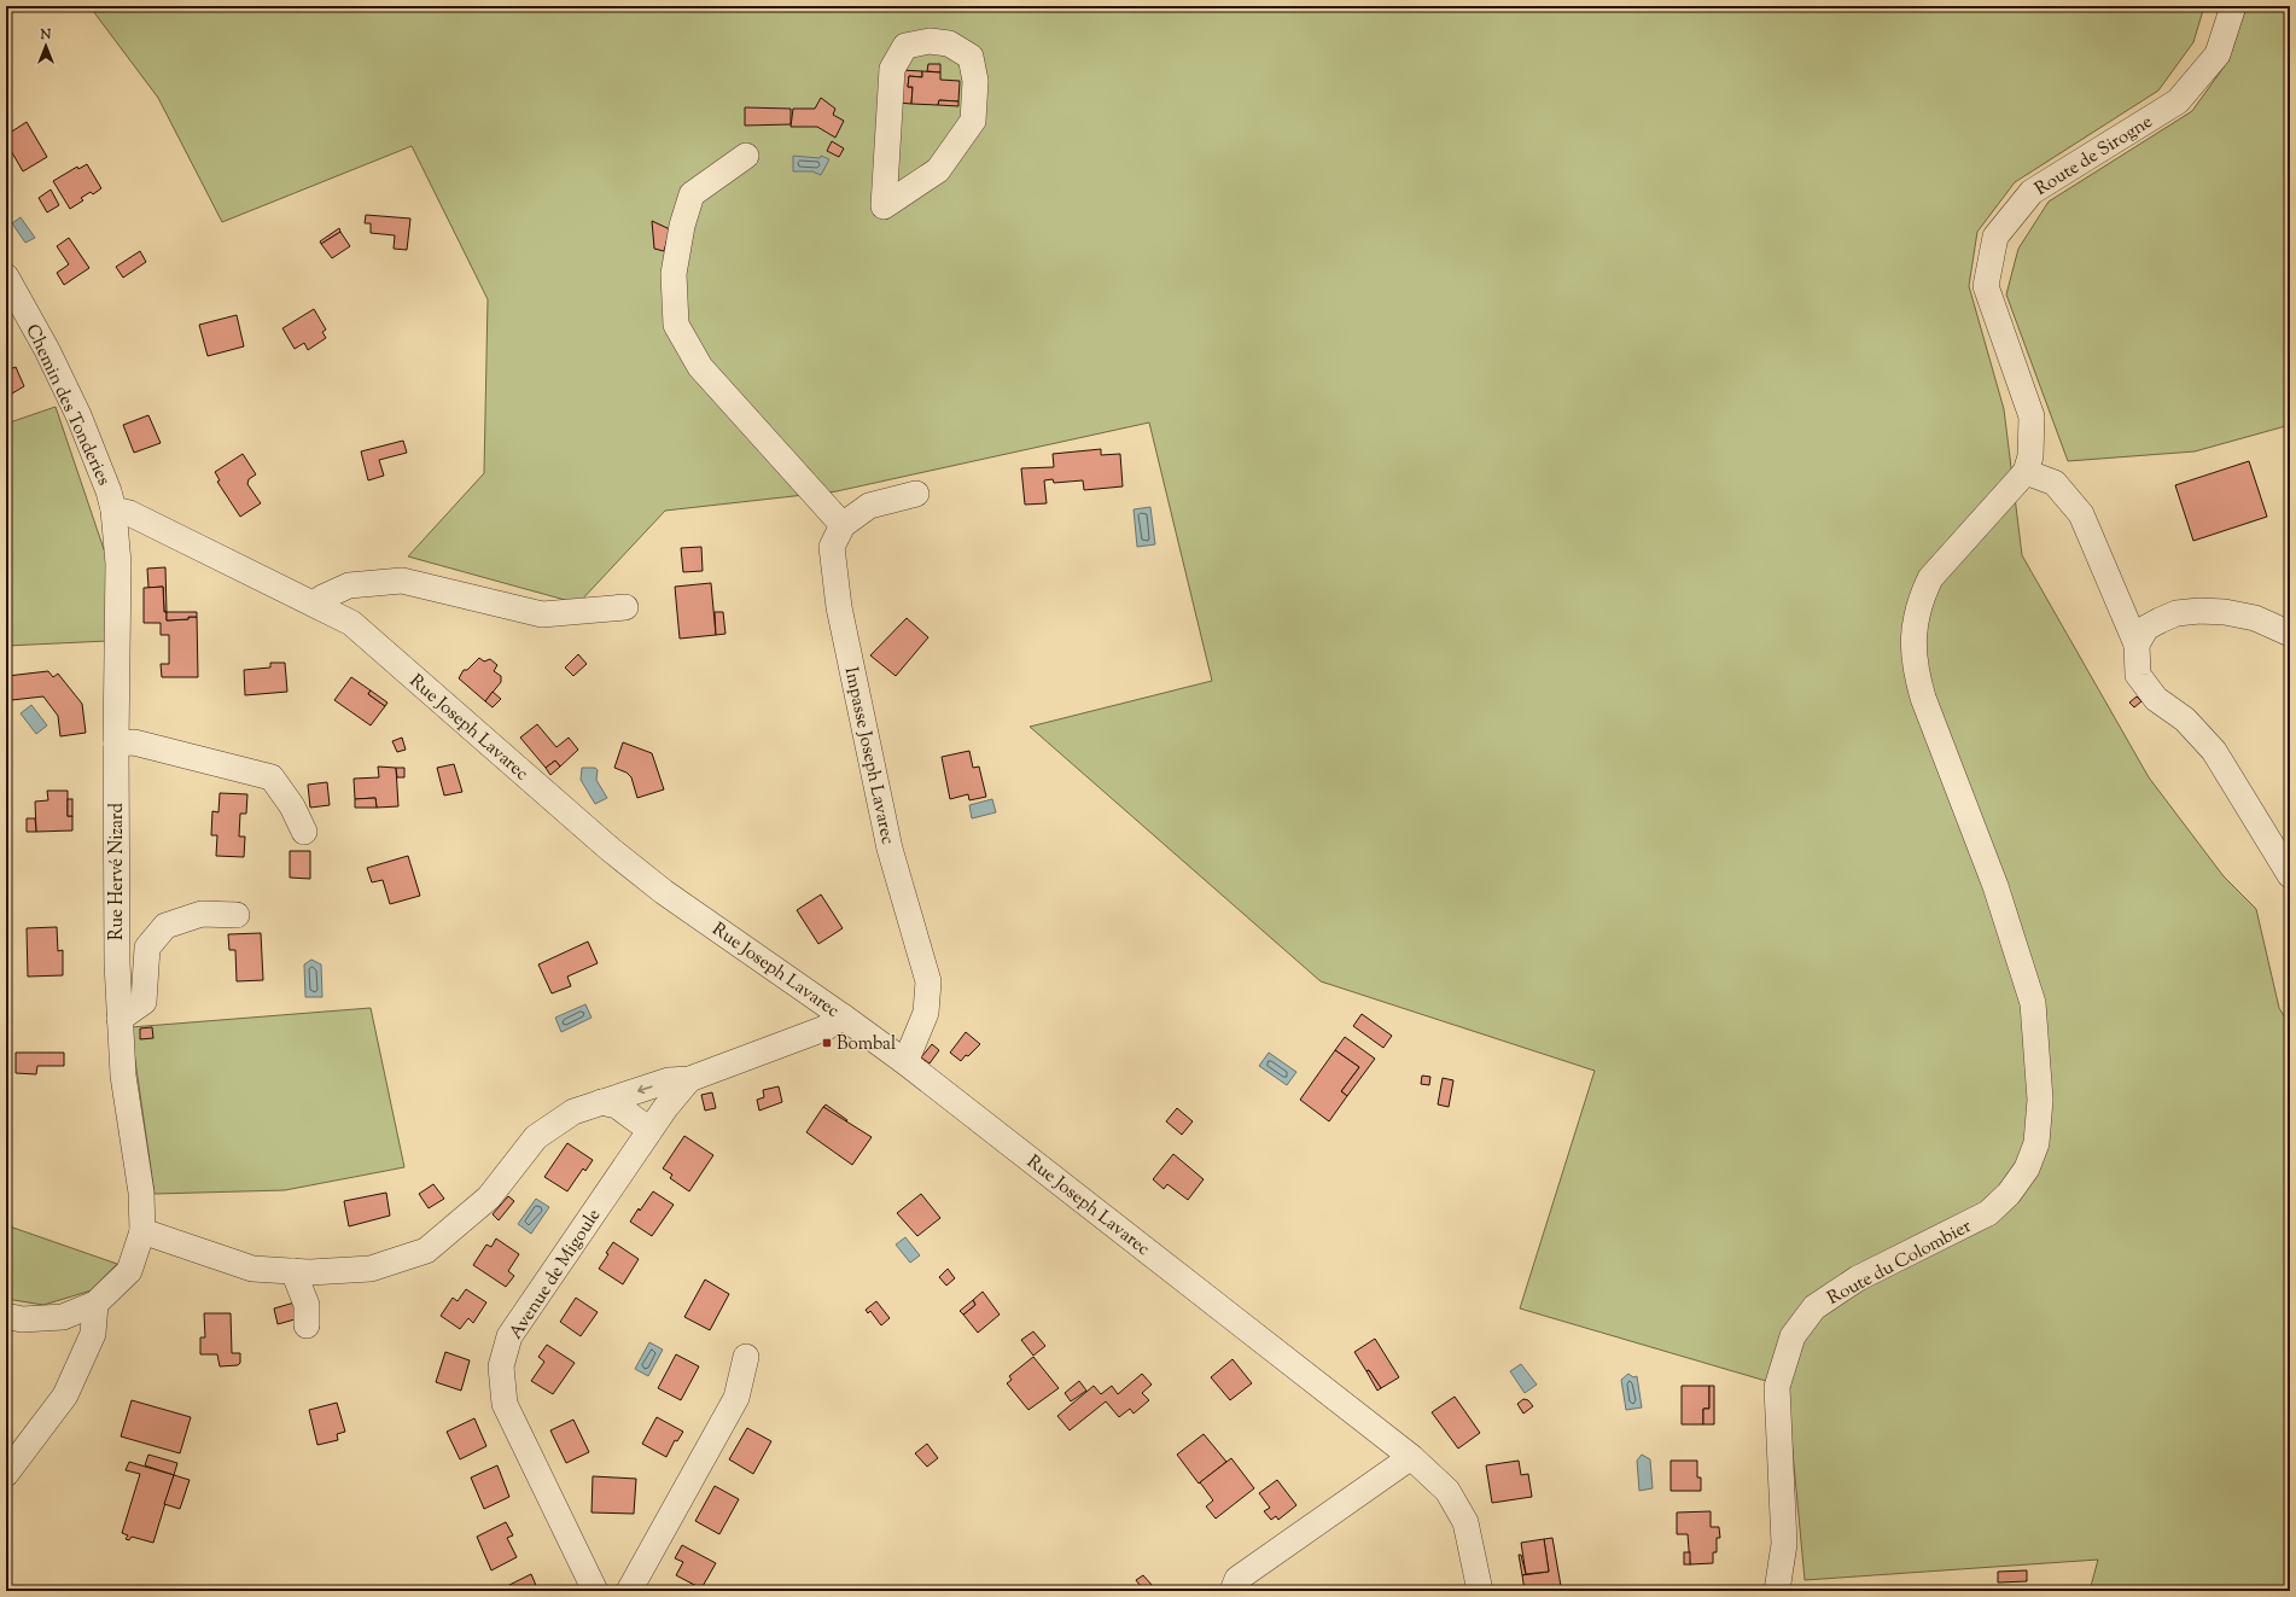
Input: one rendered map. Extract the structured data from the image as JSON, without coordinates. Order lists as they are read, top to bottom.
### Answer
{
  "streets": {
    "street": [
      "Route de Sirogne",
      "Chemin des Tonderies",
      "Rue Joseph Lavarec",
      "Impasse Joseph Lavarec",
      "Rue Hervé Nizard",
      "Route du Colombier",
      "Avenue de Migoule"
    ]
  },
  "crossings": [
    ["Route de Sirogne", "Route du Colombier"],
    ["Chemin des Tonderies", "Rue Joseph Lavarec"],
    ["Chemin des Tonderies", "Rue Hervé Nizard"],
    ["Rue Joseph Lavarec", "Impasse Joseph Lavarec"],
    ["Rue Joseph Lavarec", "Rue Hervé Nizard"]
  ],
  "places": {
    "transit": ["Bombal"]
  },
  "north": "top"
}
